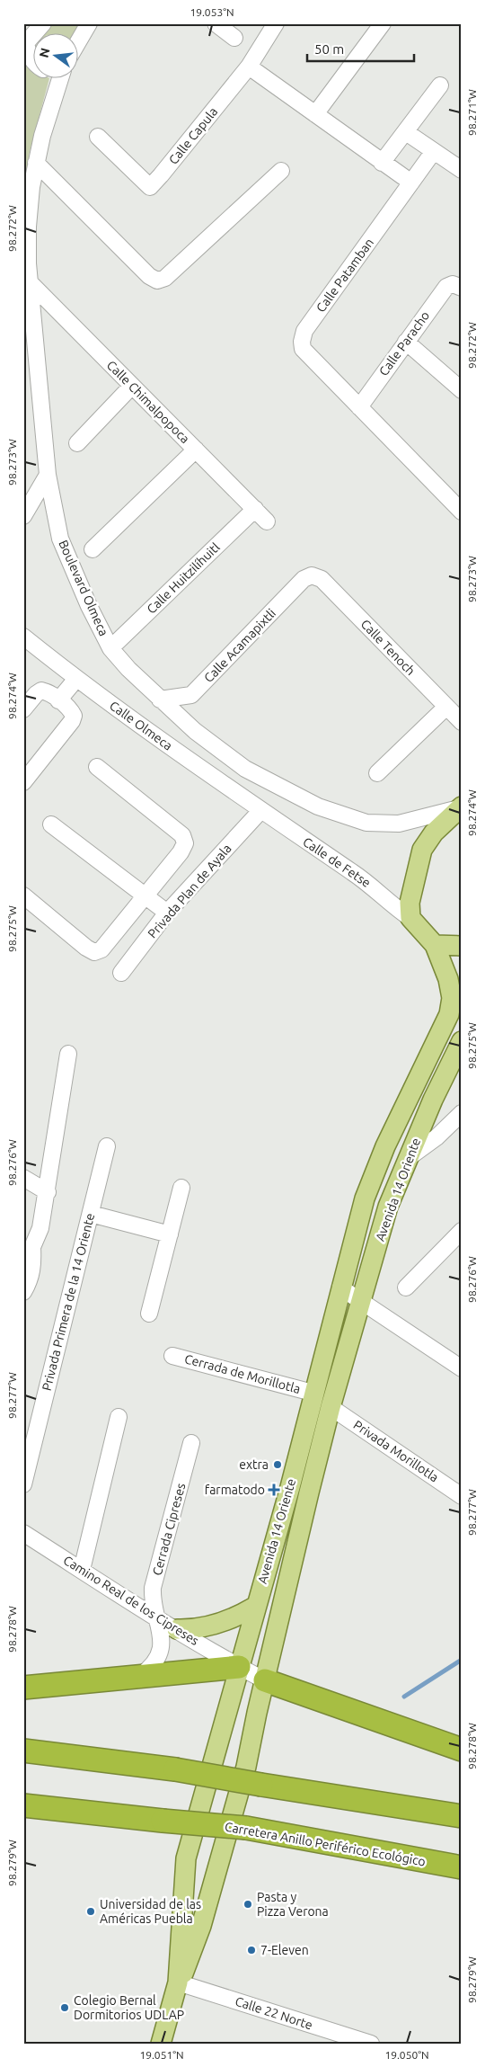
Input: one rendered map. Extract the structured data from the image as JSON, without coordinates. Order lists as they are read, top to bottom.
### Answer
{
  "streets": {
    "highway": ["Carretera Anillo Periférico Ecológico"],
    "main road": ["Avenida 14 Oriente"],
    "street": [
      "Calle Capula",
      "Calle Patamban",
      "Calle Paracho",
      "Calle Chimalpopoca",
      "Calle Huitzilíhuitl",
      "Boulevard Olmeca",
      "Calle Acamapixtli",
      "Calle Tenoch",
      "Calle Olmeca",
      "Calle de Fetse",
      "Privada Plan de Ayala",
      "Privada Primera de la 14 Oriente",
      "Cerrada de Morillotla",
      "Privada Morillotla",
      "Cerrada Cipreses",
      "Camino Real de los Cipreses",
      "Calle 22 Norte"
    ]
  },
  "crossings": [
    ["Calle Patamban", "Calle Paracho"],
    ["Calle Chimalpopoca", "Calle Huitzilíhuitl"],
    ["Calle Chimalpopoca", "Boulevard Olmeca"],
    ["Calle Huitzilíhuitl", "Boulevard Olmeca"],
    ["Boulevard Olmeca", "Calle Acamapixtli"],
    ["Calle Acamapixtli", "Calle Tenoch"],
    ["Calle Olmeca", "Calle de Fetse"],
    ["Calle Olmeca", "Privada Plan de Ayala"],
    ["Calle de Fetse", "Privada Plan de Ayala"],
    ["Avenida 14 Oriente", "Cerrada de Morillotla"],
    ["Avenida 14 Oriente", "Privada Morillotla"],
    ["Avenida 14 Oriente", "Camino Real de los Cipreses"],
    ["Avenida 14 Oriente", "Calle 22 Norte"],
    ["Cerrada Cipreses", "Camino Real de los Cipreses"]
  ],
  "places": {
    "other": [
      "extra",
      "Pasta y Pizza Verona",
      "Universidad de las Américas Puebla",
      "7-Eleven",
      "Colegio Bernal Dormitorios UDLAP"
    ],
    "health": ["farmatodo"]
  },
  "scale_bar": "50 m",
  "north": "left",
  "coordinates": [
    "19.053°N",
    "98.271°W",
    "98.272°W",
    "98.273°W",
    "98.274°W",
    "98.275°W",
    "98.276°W",
    "98.277°W",
    "98.278°W",
    "98.279°W",
    "19.051°N",
    "19.050°N"
  ]
}
